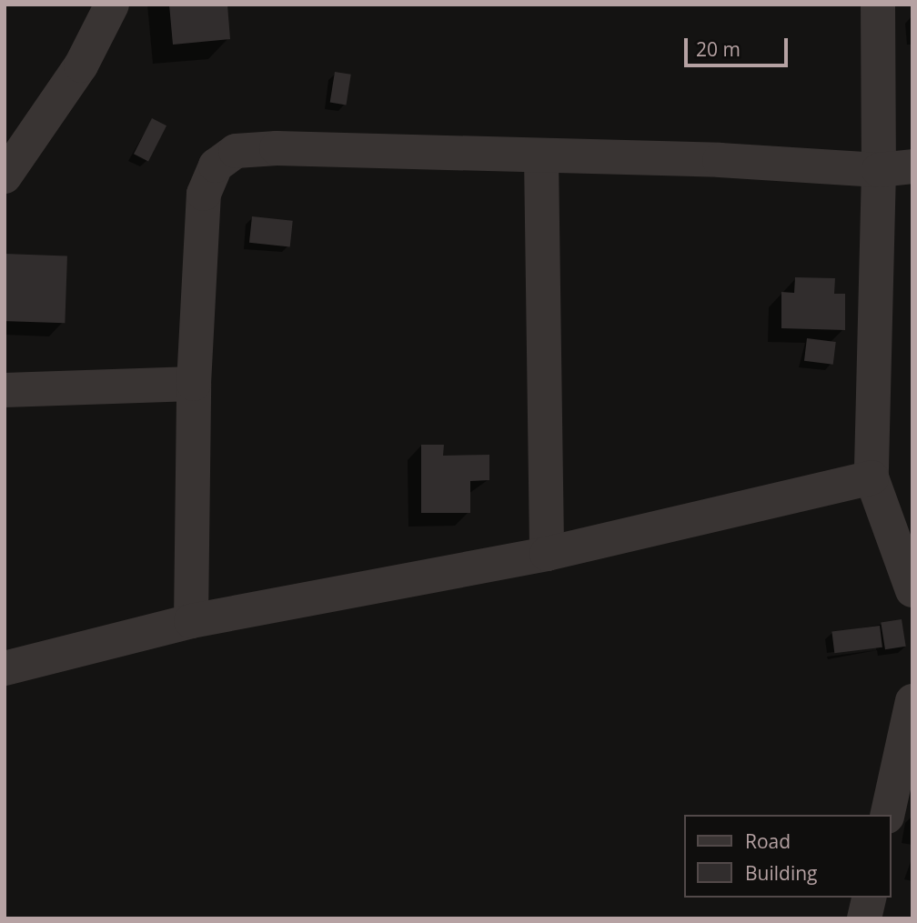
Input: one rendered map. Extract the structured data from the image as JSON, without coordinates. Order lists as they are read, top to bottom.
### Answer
{
  "legend": ["Road", "Building"],
  "scale_bar": "20 m"
}
